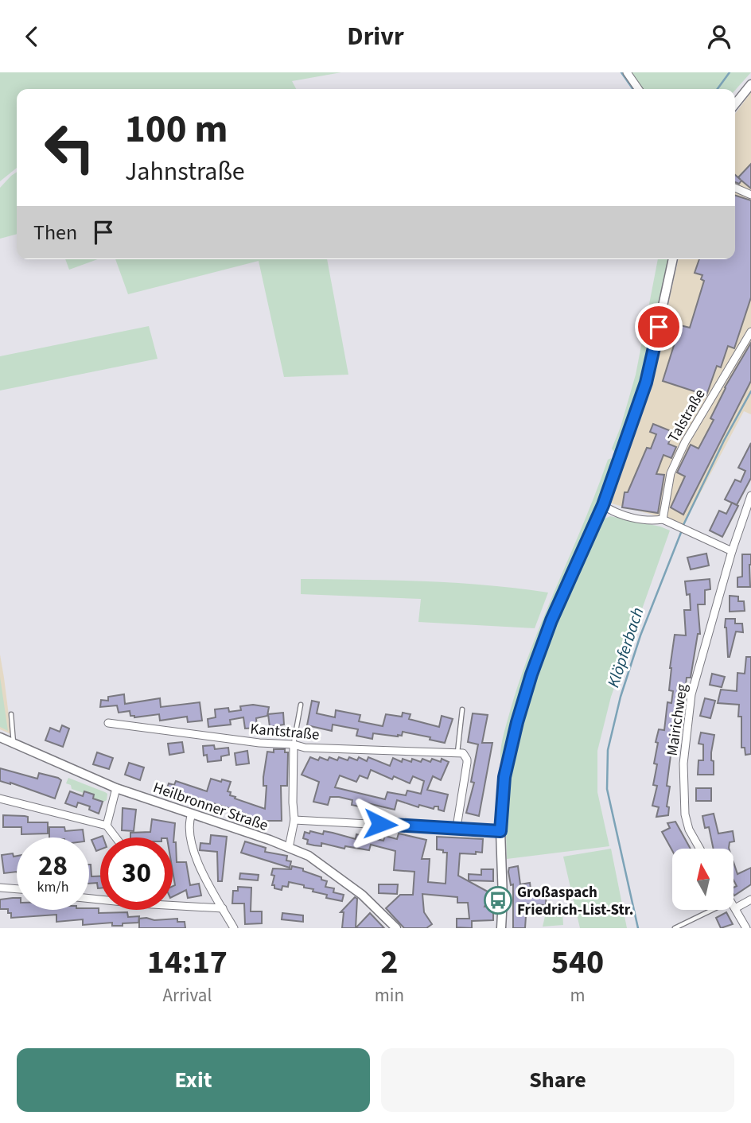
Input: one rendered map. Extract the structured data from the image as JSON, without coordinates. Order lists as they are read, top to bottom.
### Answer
{
  "streets": {
    "street": [
      "Talstraße",
      "Mairichweg",
      "Kantstraße",
      "Heilbronner Straße"
    ]
  },
  "water": ["Klöpferbach"],
  "places": {
    "bus stop": ["Großaspach Friedrich-List-Str."]
  },
  "north": "top",
  "page": {
    "header": "Drivr",
    "turn": ["100 m", "Jahnstraße"],
    "then": "Then",
    "speed": "28 km/h",
    "limit": "30",
    "eta": [
      "14:17",
      "Arrival",
      "2",
      "min",
      "540",
      "m"
    ],
    "buttons": ["Exit", "Share"]
  }
}
